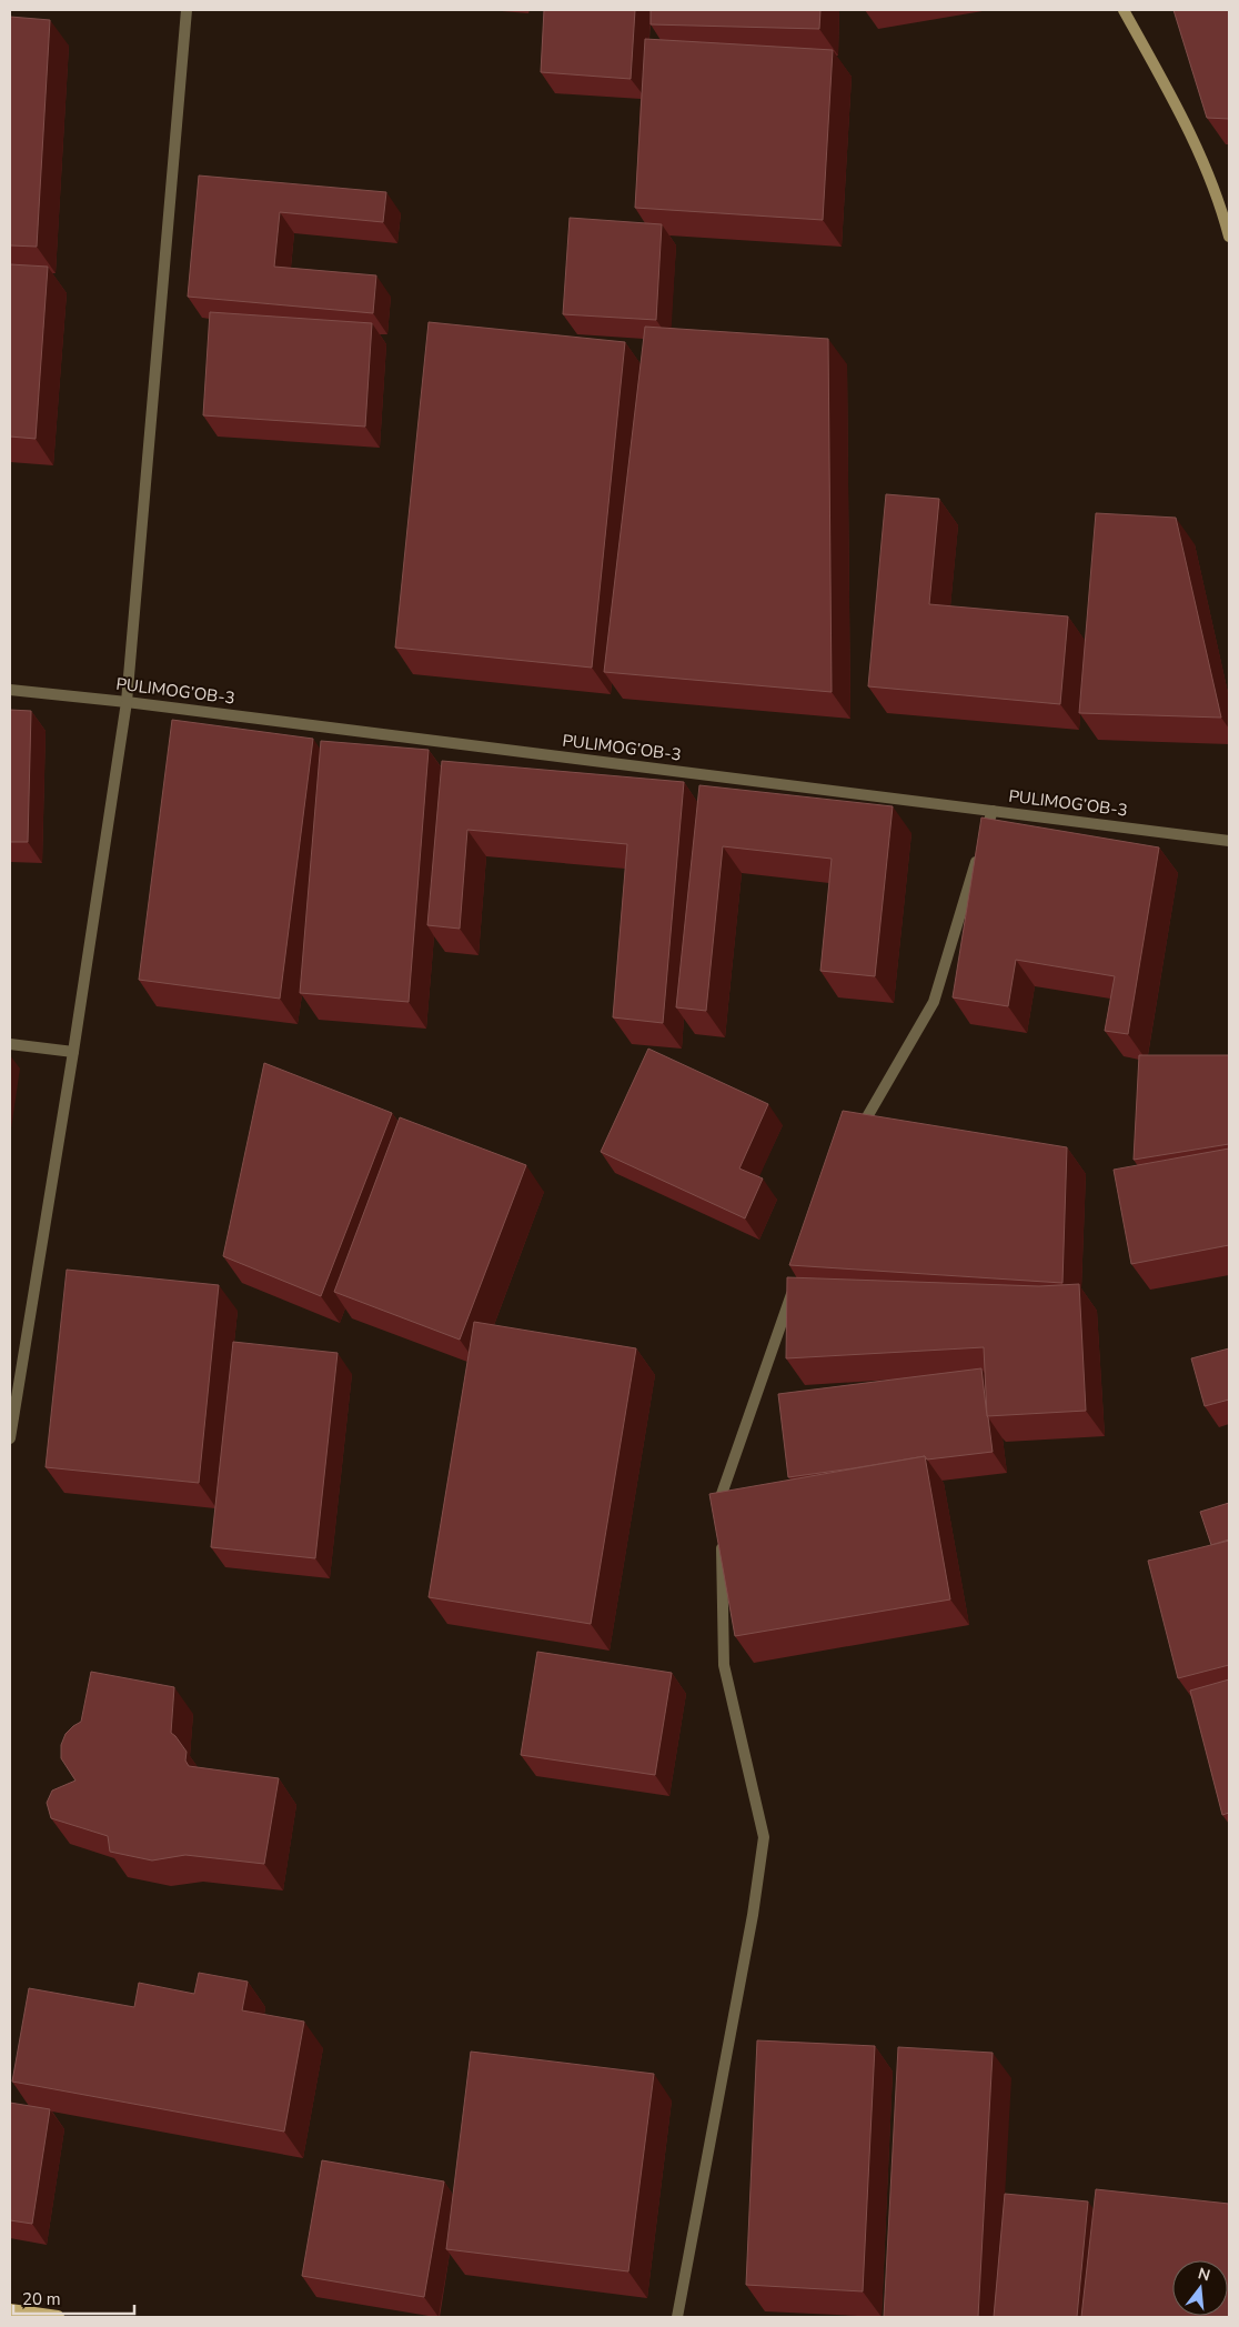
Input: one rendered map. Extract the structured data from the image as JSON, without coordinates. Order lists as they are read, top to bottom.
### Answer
{
  "streets": {
    "street": ["PULIMOG’OB-3"]
  },
  "scale_bar": "20 m",
  "north": "top"
}
